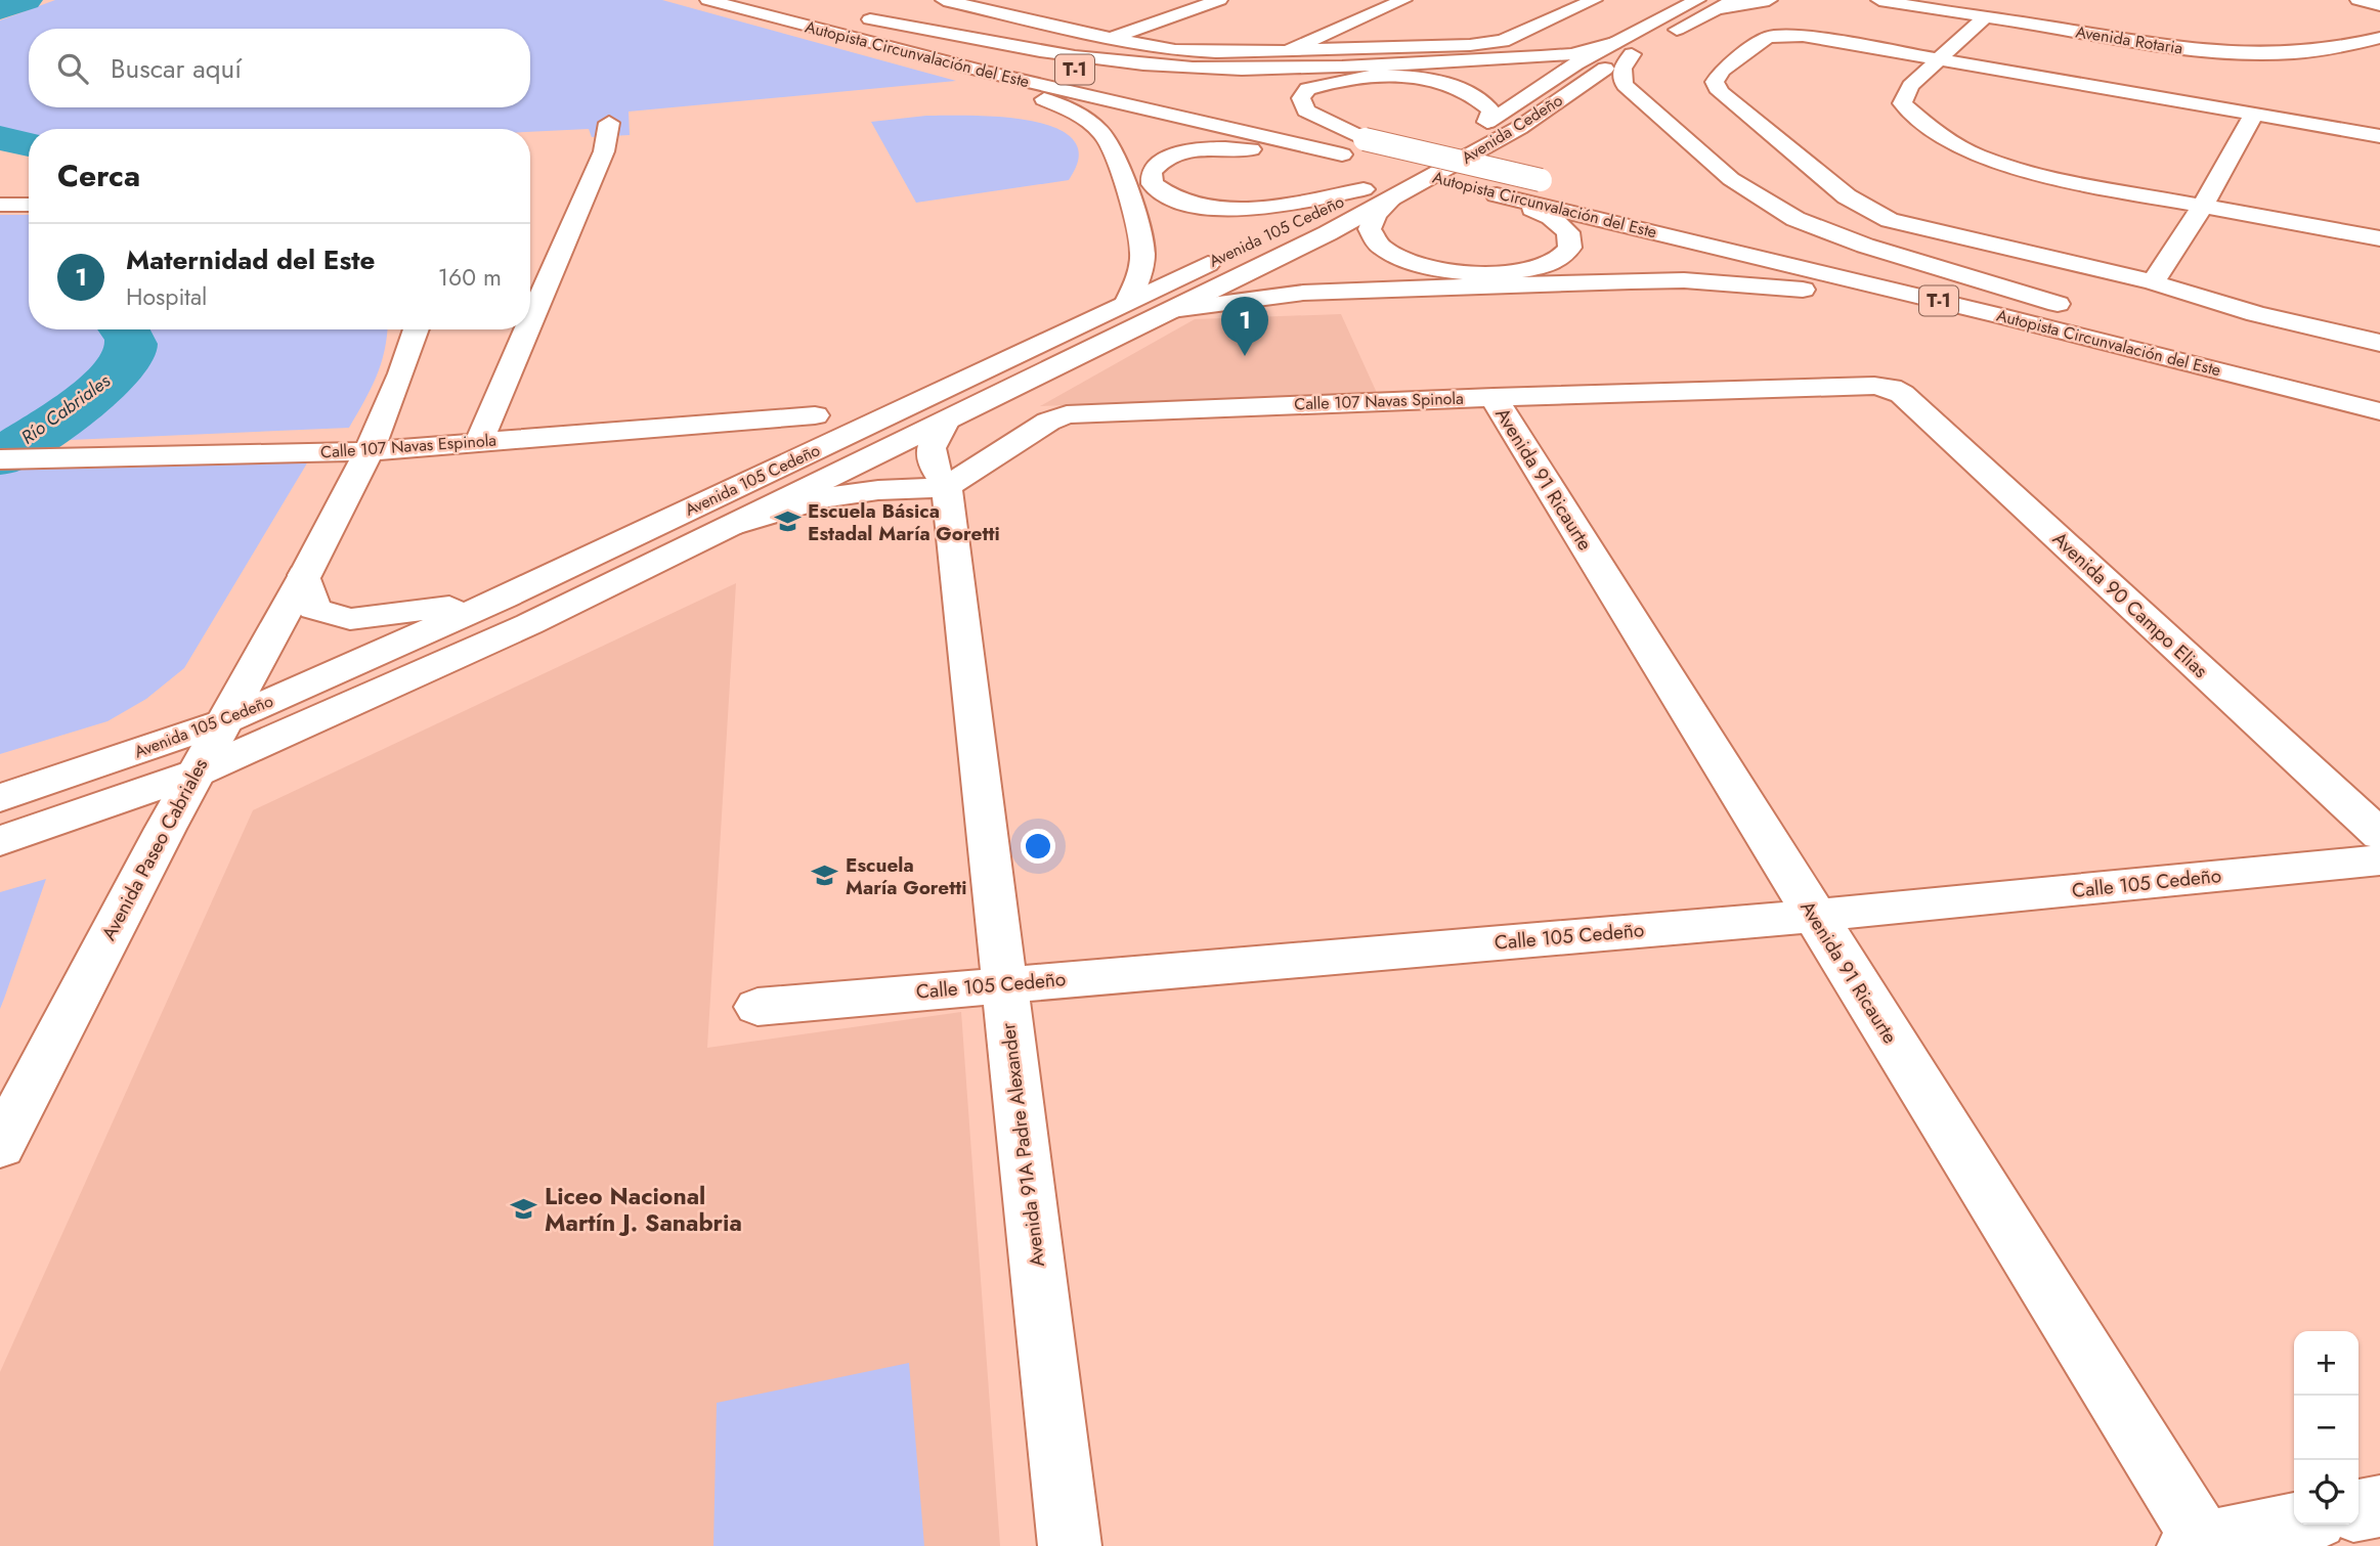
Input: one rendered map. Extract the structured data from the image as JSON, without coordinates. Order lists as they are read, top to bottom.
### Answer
{
  "streets": {
    "main road": [
      "Avenida Rotaria",
      "Autopista Circunvalación del Este",
      "T-1",
      "Avenida Cedeño",
      "Avenida 105 Cedeño",
      "Calle 107 Navas Spinola",
      "Calle 107 Navas Espinola",
      "Avenida 91 Ricaurte",
      "Avenida 90 Campo Elias",
      "Avenida Paseo Cabriales",
      "Calle 105 Cedeño",
      "Avenida 91A Padre Alexander"
    ]
  },
  "crossings": [
    ["Avenida Cedeño", "Avenida 105 Cedeño"],
    ["Avenida 105 Cedeño", "Avenida Paseo Cabriales"],
    ["Calle 107 Navas Spinola", "Avenida 91 Ricaurte"],
    ["Calle 107 Navas Spinola", "Avenida 90 Campo Elias"],
    ["Calle 107 Navas Spinola", "Avenida 91A Padre Alexander"],
    ["Calle 107 Navas Espinola", "Avenida Paseo Cabriales"],
    ["Avenida 91 Ricaurte", "Calle 105 Cedeño"],
    ["Calle 105 Cedeño", "Avenida 91A Padre Alexander"]
  ],
  "water": ["Río Cabriales"],
  "places": {
    "school or university": ["Escuela Básica Estadal María Goretti", "Escuela María Goretti", "Liceo Nacional Martín J. Sanabria"]
  },
  "page": {
    "search": "Buscar aquí",
    "heading": "Cerca",
    "list": [
      {
        "mark": "1",
        "name": "Maternidad del Este",
        "note": "Hospital",
        "value": "160 m"
      }
    ],
    "pins": "1",
    "map_buttons": ["+", "−"]
  }
}
